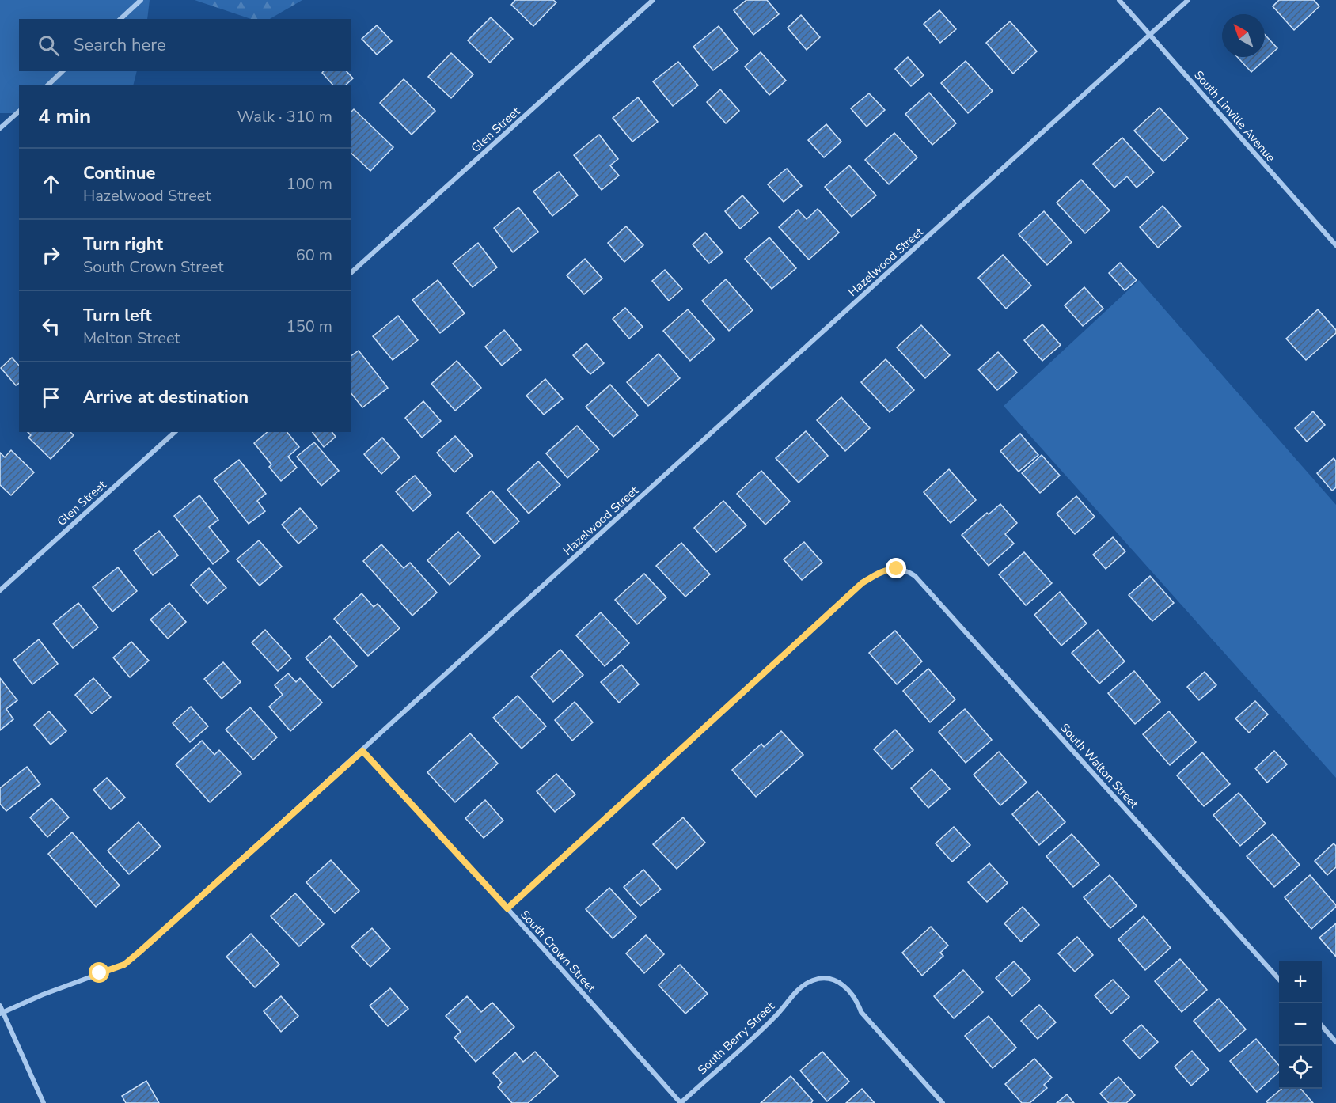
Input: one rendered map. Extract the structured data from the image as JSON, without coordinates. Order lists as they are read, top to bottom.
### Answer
{
  "streets": {
    "street": [
      "South Linville Avenue",
      "Glen Street",
      "Hazelwood Street",
      "South Walton Street",
      "South Crown Street",
      "South Berry Street"
    ]
  },
  "crossings": [
    ["South Linville Avenue", "Hazelwood Street"],
    ["Hazelwood Street", "South Crown Street"],
    ["South Walton Street", "South Crown Street"],
    ["South Crown Street", "South Berry Street"]
  ],
  "north": "top left",
  "page": {
    "search": "Search here",
    "heading": ["4 min", "Walk · 310 m"],
    "list": [
      ["Continue", "Hazelwood Street", "100 m"],
      ["Turn right", "South Crown Street", "60 m"],
      ["Turn left", "Melton Street", "150 m"],
      "Arrive at destination"
    ],
    "map_buttons": ["+", "−"]
  }
}
